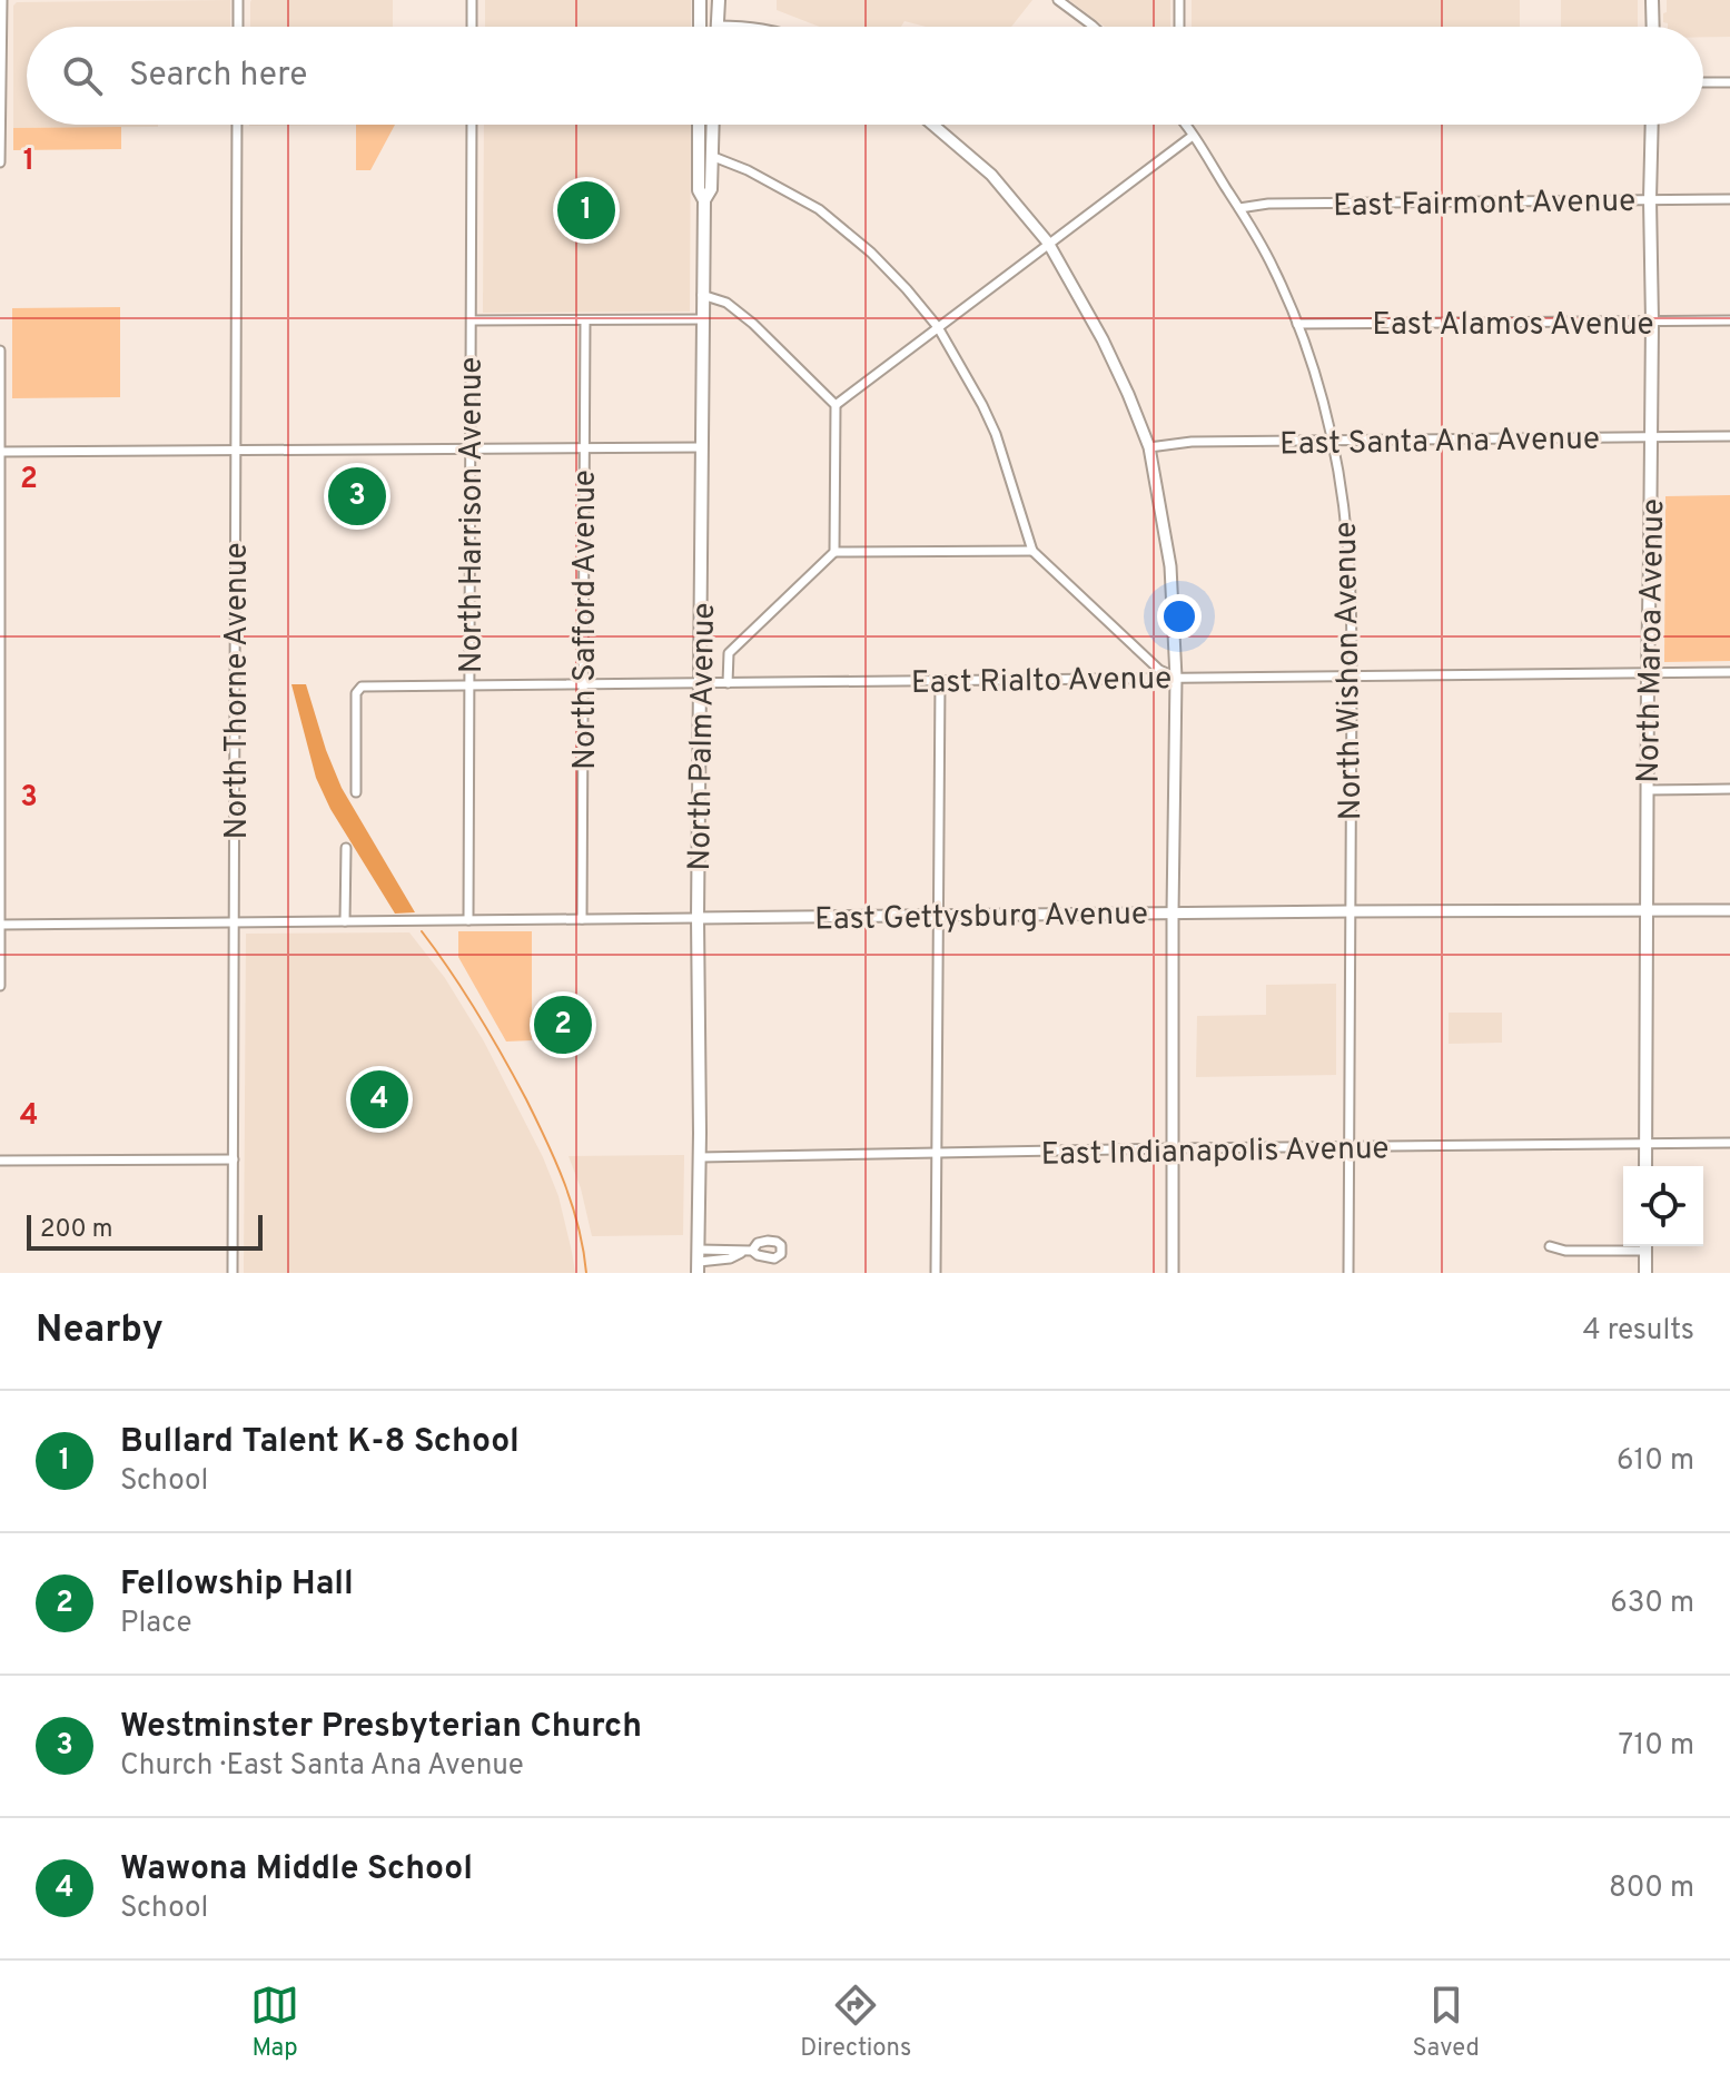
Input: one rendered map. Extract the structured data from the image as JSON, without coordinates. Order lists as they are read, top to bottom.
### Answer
{
  "streets": {
    "main road": ["North Maroa Avenue", "North Palm Avenue"],
    "street": [
      "East Fairmont Avenue",
      "East Alamos Avenue",
      "East Santa Ana Avenue",
      "North Harrison Avenue",
      "North Safford Avenue",
      "North Wishon Avenue",
      "East Rialto Avenue",
      "North Thorne Avenue",
      "East Gettysburg Avenue",
      "East Indianapolis Avenue"
    ]
  },
  "crossings": [
    ["East Fairmont Avenue", "North Maroa Avenue"],
    ["East Fairmont Avenue", "North Wishon Avenue"],
    ["East Alamos Avenue", "North Maroa Avenue"],
    ["East Alamos Avenue", "North Wishon Avenue"],
    ["East Santa Ana Avenue", "North Maroa Avenue"],
    ["East Santa Ana Avenue", "North Wishon Avenue"],
    ["North Harrison Avenue", "East Rialto Avenue"],
    ["North Harrison Avenue", "East Gettysburg Avenue"],
    ["North Safford Avenue", "East Rialto Avenue"],
    ["North Safford Avenue", "East Gettysburg Avenue"],
    ["North Maroa Avenue", "East Rialto Avenue"],
    ["North Maroa Avenue", "East Gettysburg Avenue"],
    ["North Maroa Avenue", "East Indianapolis Avenue"],
    ["North Wishon Avenue", "East Rialto Avenue"],
    ["North Wishon Avenue", "East Gettysburg Avenue"],
    ["North Wishon Avenue", "East Indianapolis Avenue"],
    ["East Rialto Avenue", "North Palm Avenue"],
    ["North Thorne Avenue", "East Gettysburg Avenue"],
    ["North Palm Avenue", "East Gettysburg Avenue"],
    ["North Palm Avenue", "East Indianapolis Avenue"]
  ],
  "scale_bar": "200 m",
  "page": {
    "search": "Search here",
    "pins": [
      "1",
      "3",
      "2",
      "4"
    ],
    "scale": "200 m",
    "heading": ["Nearby", "4 results"],
    "list": [
      {
        "mark": "1",
        "name": "Bullard Talent K-8 School",
        "note": "School",
        "value": "610 m"
      },
      {
        "mark": "2",
        "name": "Fellowship Hall",
        "note": "Place",
        "value": "630 m"
      },
      {
        "mark": "3",
        "name": "Westminster Presbyterian Church",
        "note": "Church · East Santa Ana Avenue",
        "value": "710 m"
      },
      {
        "mark": "4",
        "name": "Wawona Middle School",
        "note": "School",
        "value": "800 m"
      }
    ],
    "nav": ["Map", "Directions", "Saved"]
  },
  "grid": {
    "rows": [
      "1",
      "2",
      "3",
      "4"
    ]
  }
}
